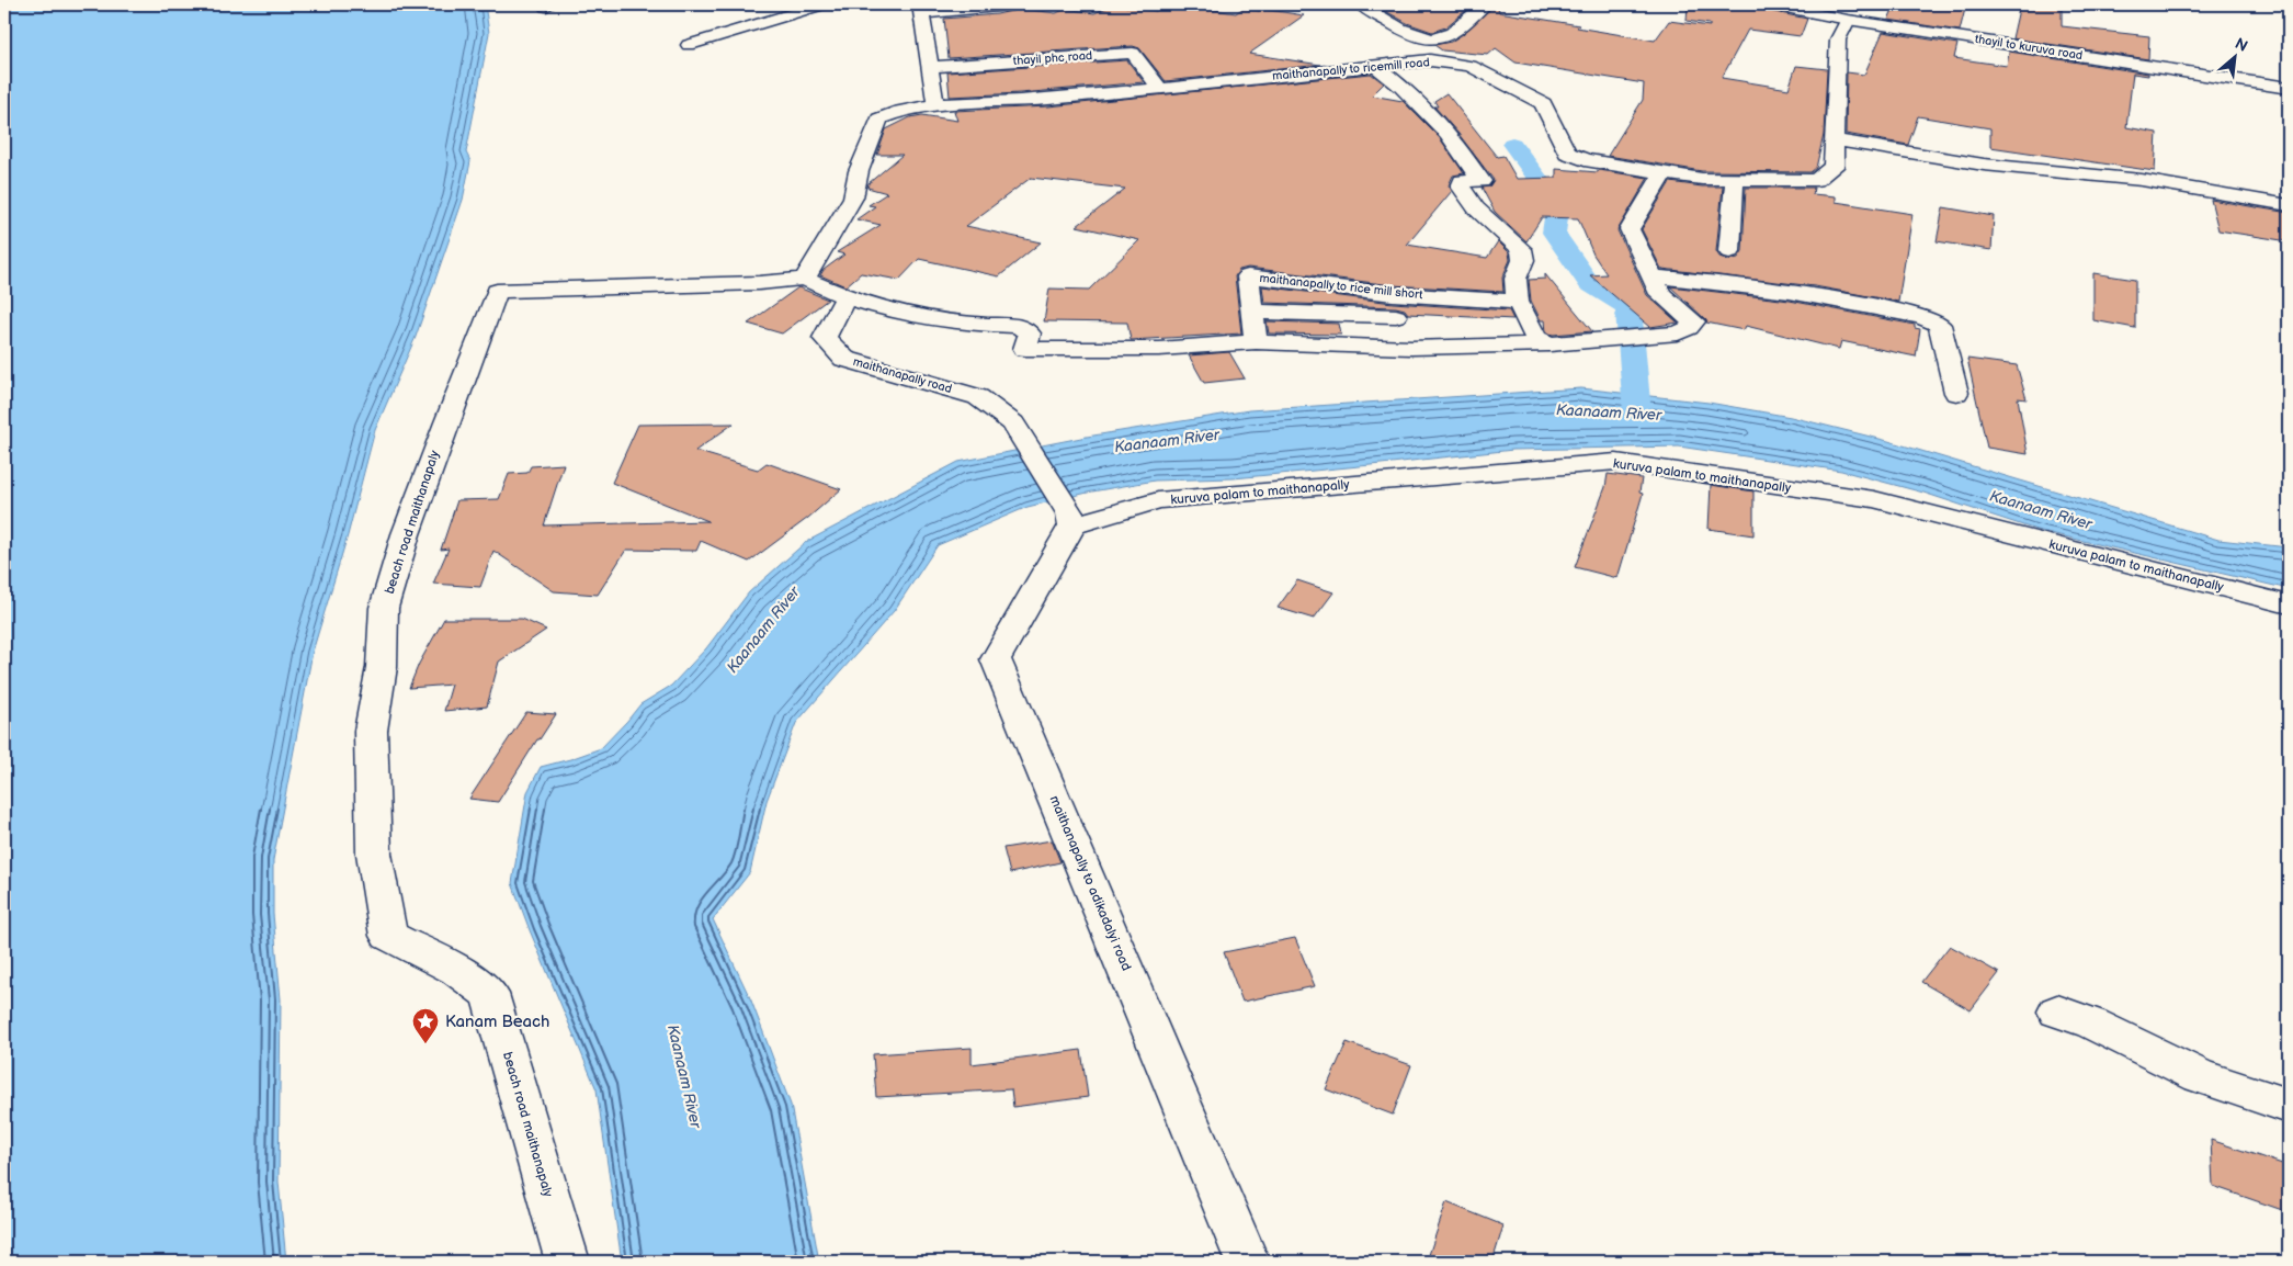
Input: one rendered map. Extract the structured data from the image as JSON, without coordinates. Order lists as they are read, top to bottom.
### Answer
{
  "streets": {
    "street": [
      "thayil to kuruva road",
      "thayil phc road",
      "maithanapally to ricemill road",
      "maithanapally to rice mill short",
      "maithanapally road",
      "kuruva palam to maithanapally",
      "beach road maithanapaly",
      "maithanapally to adikadalyi road"
    ]
  },
  "crossings": [
    ["thayil to kuruva road", "maithanapally to ricemill road"],
    ["thayil phc road", "maithanapally to ricemill road"],
    ["maithanapally road", "kuruva palam to maithanapally"],
    ["maithanapally road", "maithanapally to adikadalyi road"],
    ["kuruva palam to maithanapally", "maithanapally to adikadalyi road"]
  ],
  "water": ["Kaanaam River"],
  "places": {
    "place": ["Kanam Beach"]
  },
  "north": "top right"
}
